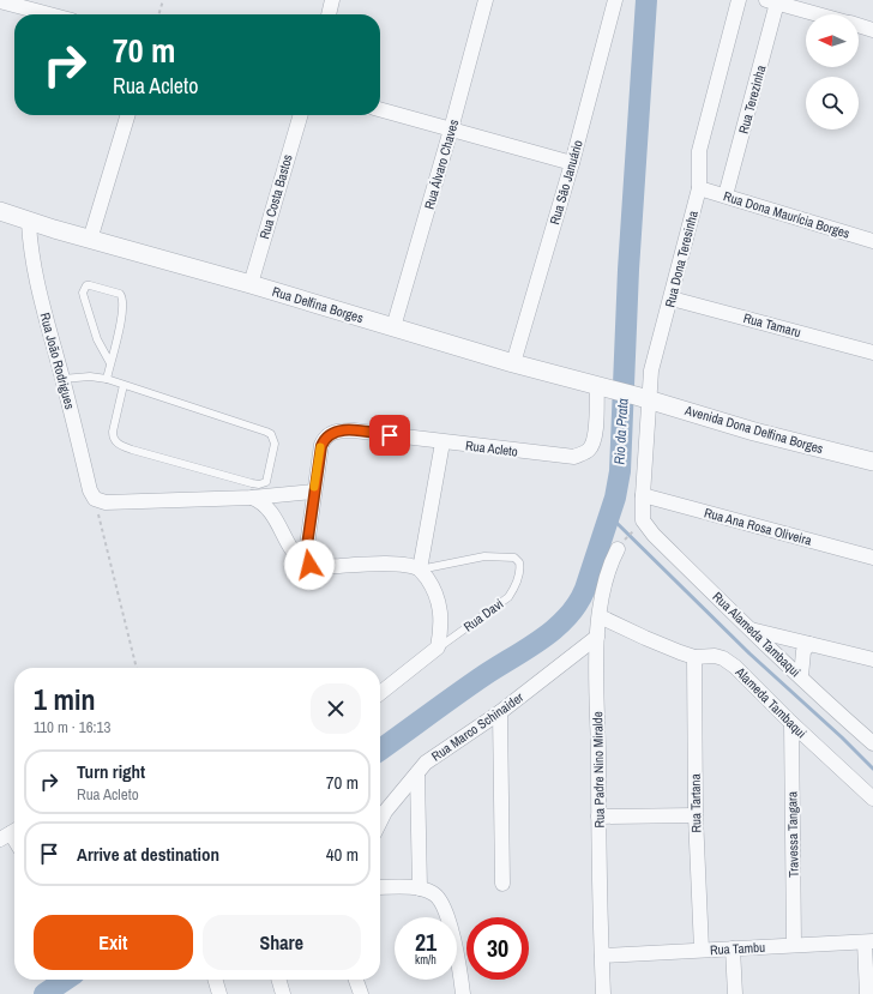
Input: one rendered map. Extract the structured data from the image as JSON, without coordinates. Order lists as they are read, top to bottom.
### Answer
{
  "streets": {
    "street": [
      "Rua Terezinha",
      "Rua Álvaro Chaves",
      "Rua Sāo Januário",
      "Rua Costa Bastos",
      "Rua Dona Maurícia Borges",
      "Rua Dona Teresinha",
      "Rua Delfina Borges",
      "Rua Tamaru",
      "Rua João Rodrigues",
      "Avenida Dona Delfina Borges",
      "Rua Acleto",
      "Rua Ana Rosa Oliveira",
      "Rua Davi",
      "Rua Alameda Tambaqui",
      "Alameda Tambaqui",
      "Rua Marco Schinaider",
      "Rua Padre Nino Miralde",
      "Rua Tartana",
      "Travessa Tangara",
      "Rua Tambu"
    ]
  },
  "crossings": [
    ["Rua Terezinha", "Rua Dona Maurícia Borges"],
    ["Rua Álvaro Chaves", "Rua Delfina Borges"],
    ["Rua Sāo Januário", "Rua Delfina Borges"],
    ["Rua Costa Bastos", "Rua Delfina Borges"],
    ["Rua Dona Maurícia Borges", "Rua Dona Teresinha"],
    ["Rua Dona Teresinha", "Rua Delfina Borges"],
    ["Rua Dona Teresinha", "Rua Tamaru"],
    ["Rua Dona Teresinha", "Avenida Dona Delfina Borges"],
    ["Rua Dona Teresinha", "Rua Ana Rosa Oliveira"],
    ["Rua Dona Teresinha", "Rua Alameda Tambaqui"],
    ["Rua Delfina Borges", "Rua João Rodrigues"],
    ["Rua Delfina Borges", "Avenida Dona Delfina Borges"],
    ["Rua Delfina Borges", "Rua Acleto"],
    ["Alameda Tambaqui", "Rua Padre Nino Miralde"],
    ["Alameda Tambaqui", "Rua Tartana"],
    ["Alameda Tambaqui", "Travessa Tangara"],
    ["Rua Marco Schinaider", "Rua Padre Nino Miralde"],
    ["Rua Padre Nino Miralde", "Rua Tambu"],
    ["Rua Tartana", "Rua Tambu"],
    ["Travessa Tangara", "Rua Tambu"]
  ],
  "water": ["Rio da Prata"],
  "north": "left",
  "page": {
    "turn": ["70 m", "Rua Acleto"],
    "heading": ["1 min", "110 m · 16:13"],
    "list": [
      {
        "name": "Turn right",
        "note": "Rua Acleto",
        "value": "70 m"
      },
      {
        "name": "Arrive at destination",
        "value": "40 m"
      }
    ],
    "buttons": ["Exit", "Share"],
    "speed": "21 km/h",
    "limit": "30"
  }
}
